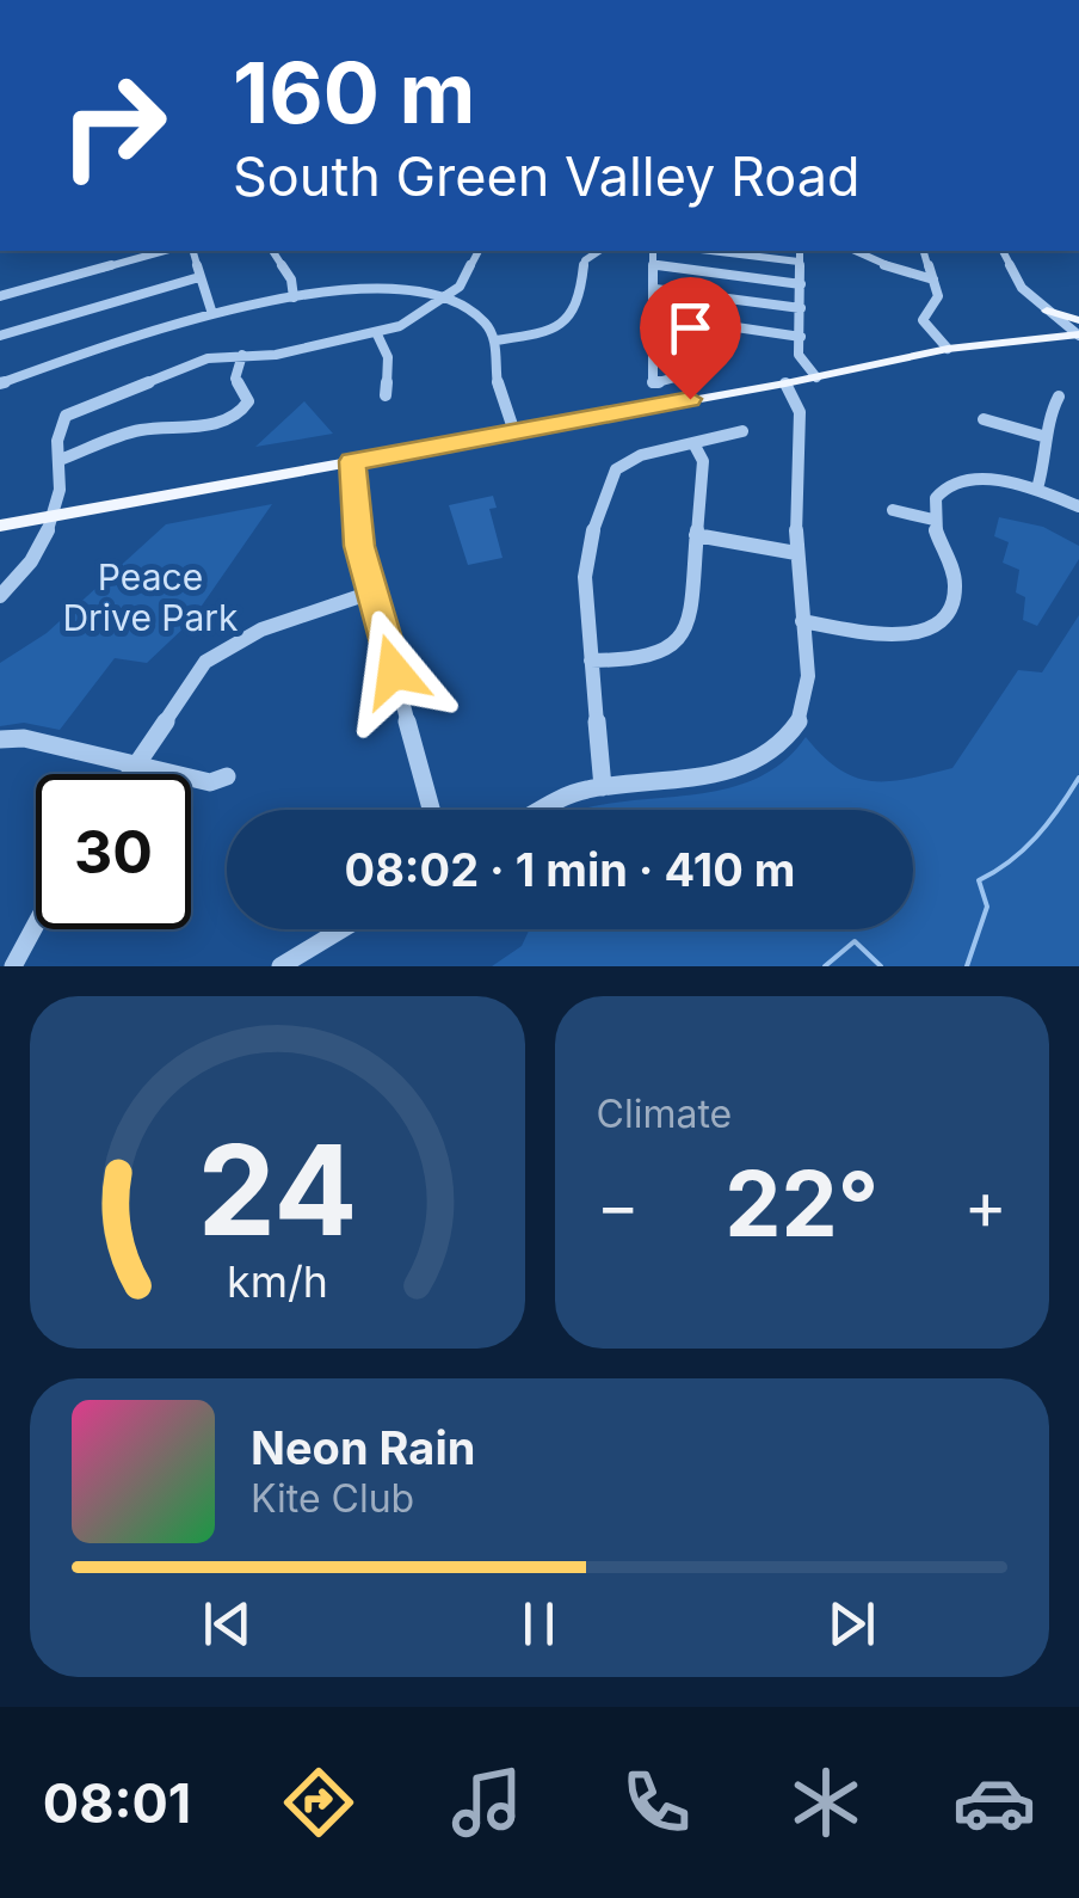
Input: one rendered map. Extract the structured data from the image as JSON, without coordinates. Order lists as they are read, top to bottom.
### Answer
{
  "parks": ["Peace Drive Park"],
  "page": {
    "turn": ["160 m", "South Green Valley Road"],
    "limit": "30",
    "trip": "08:02 · 1 min · 410 m",
    "tile": "Climate",
    "heat": ["−", "22°", "+"],
    "song": ["Neon Rain", "Kite Club"],
    "tabs": "08:01",
    "gauge": ["24", "km/h"]
  }
}
